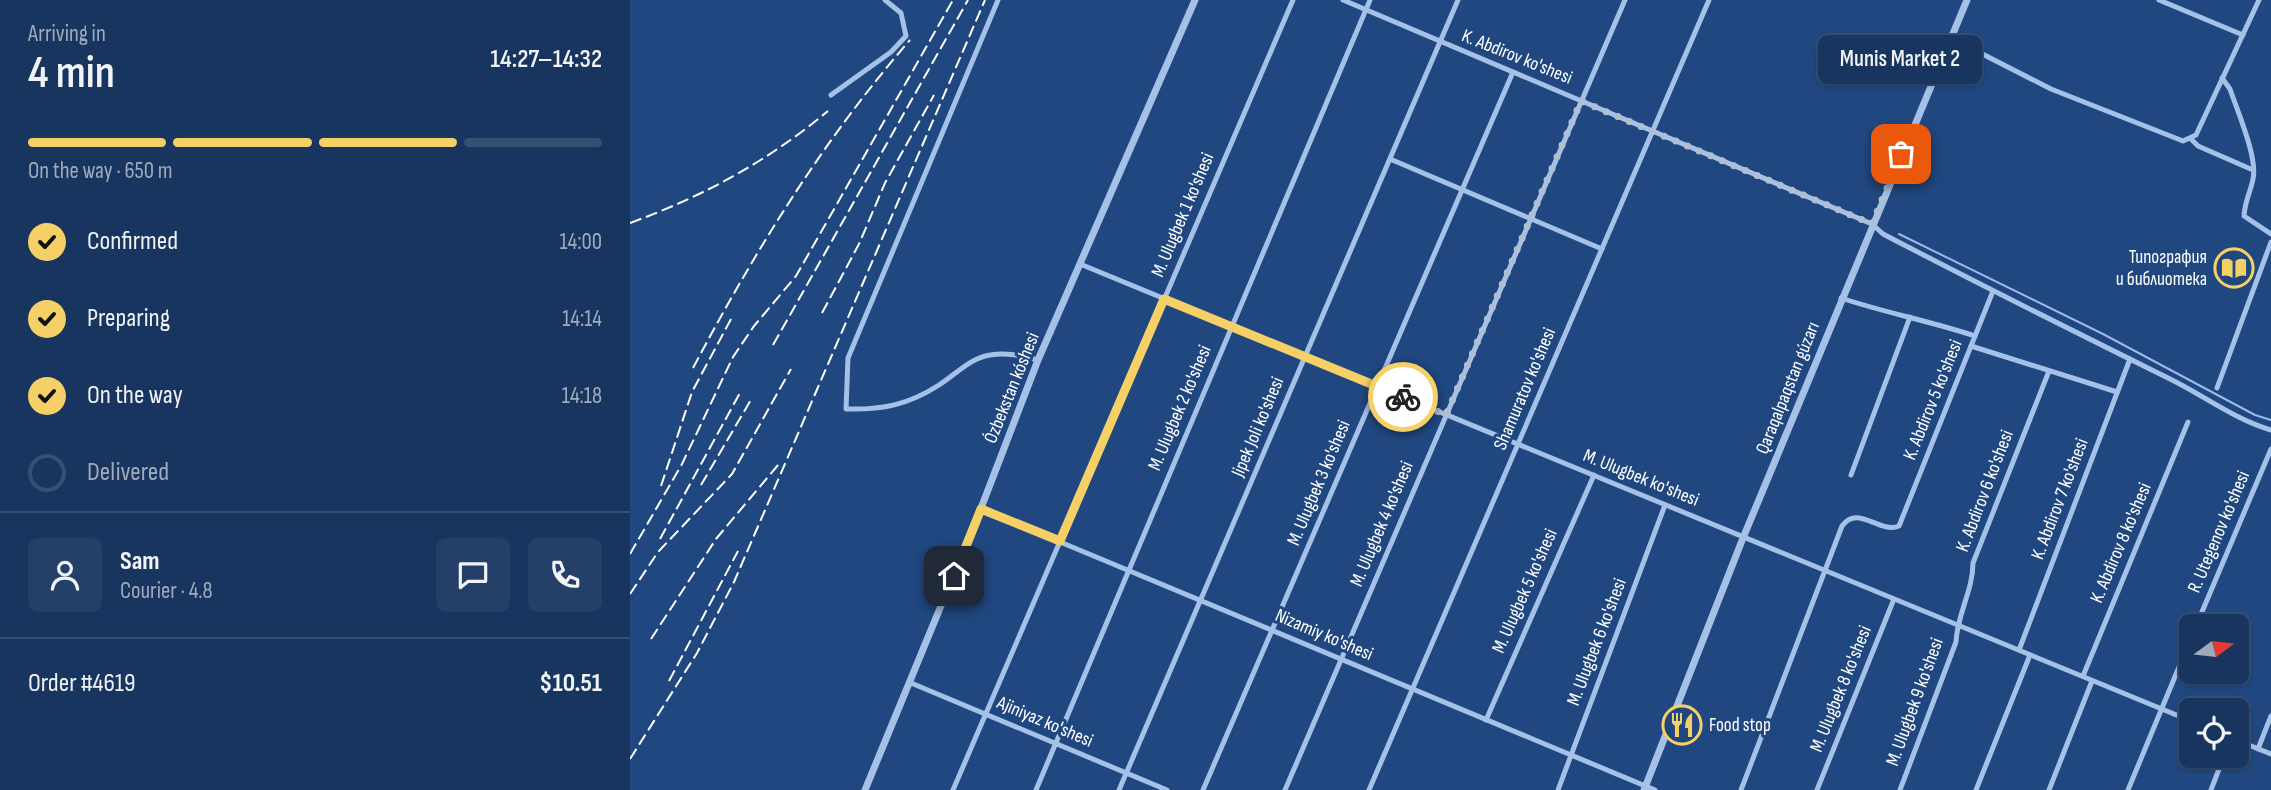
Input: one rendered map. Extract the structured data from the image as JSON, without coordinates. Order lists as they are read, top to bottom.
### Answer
{
  "streets": {
    "street": [
      "K. Abdirov ko'shesi",
      "M. Ulugbek 1 ko'shesi",
      "Ózbekstan kóshesi",
      "Qaraqalpaqstan gúzarı",
      "Shamuratov ko'shesi",
      "K. Abdirov 5 ko'shesi",
      "M. Ulugbek 2 ko'shesi",
      "Jipek Joli ko'shesi",
      "M. Ulugbek ko'shesi",
      "M. Ulugbek 3 ko'shesi",
      "K. Abdirov 6 ko'shesi",
      "K. Abdirov 7 ko'shesi",
      "M. Ulugbek 4 ko'shesi",
      "R. Utegenov ko'shesi",
      "K. Abdirov 8 ko'shesi",
      "M. Ulugbek 5 ko'shesi",
      "Nizamiy ko'shesi",
      "M. Ulugbek 6 ko'shesi",
      "M. Ulugbek 8 ko'shesi",
      "M. Ulugbek 9 ko'shesi",
      "Ajiniyaz ko'shesi"
    ]
  },
  "crossings": [
    ["K. Abdirov ko'shesi", "Qaraqalpaqstan gúzarı"],
    ["K. Abdirov ko'shesi", "Shamuratov ko'shesi"],
    ["K. Abdirov ko'shesi", "K. Abdirov 5 ko'shesi"],
    ["K. Abdirov ko'shesi", "M. Ulugbek 2 ko'shesi"],
    ["K. Abdirov ko'shesi", "Jipek Joli ko'shesi"],
    ["K. Abdirov ko'shesi", "M. Ulugbek 3 ko'shesi"],
    ["K. Abdirov ko'shesi", "K. Abdirov 7 ko'shesi"],
    ["K. Abdirov ko'shesi", "M. Ulugbek 4 ko'shesi"],
    ["M. Ulugbek 1 ko'shesi", "M. Ulugbek ko'shesi"],
    ["M. Ulugbek 1 ko'shesi", "Nizamiy ko'shesi"],
    ["M. Ulugbek 1 ko'shesi", "Ajiniyaz ko'shesi"],
    ["Ózbekstan kóshesi", "M. Ulugbek ko'shesi"],
    ["Ózbekstan kóshesi", "Nizamiy ko'shesi"],
    ["Ózbekstan kóshesi", "Ajiniyaz ko'shesi"],
    ["Qaraqalpaqstan gúzarı", "M. Ulugbek ko'shesi"],
    ["Qaraqalpaqstan gúzarı", "Nizamiy ko'shesi"],
    ["Shamuratov ko'shesi", "M. Ulugbek ko'shesi"],
    ["Shamuratov ko'shesi", "Nizamiy ko'shesi"],
    ["K. Abdirov 5 ko'shesi", "M. Ulugbek ko'shesi"],
    ["M. Ulugbek 2 ko'shesi", "M. Ulugbek ko'shesi"],
    ["M. Ulugbek 2 ko'shesi", "Nizamiy ko'shesi"],
    ["M. Ulugbek 2 ko'shesi", "Ajiniyaz ko'shesi"],
    ["Jipek Joli ko'shesi", "M. Ulugbek ko'shesi"],
    ["Jipek Joli ko'shesi", "Nizamiy ko'shesi"],
    ["Jipek Joli ko'shesi", "Ajiniyaz ko'shesi"],
    ["M. Ulugbek ko'shesi", "M. Ulugbek 3 ko'shesi"],
    ["M. Ulugbek ko'shesi", "K. Abdirov 6 ko'shesi"],
    ["M. Ulugbek ko'shesi", "K. Abdirov 7 ko'shesi"],
    ["M. Ulugbek ko'shesi", "M. Ulugbek 4 ko'shesi"],
    ["M. Ulugbek ko'shesi", "K. Abdirov 8 ko'shesi"],
    ["M. Ulugbek ko'shesi", "M. Ulugbek 5 ko'shesi"],
    ["M. Ulugbek ko'shesi", "M. Ulugbek 6 ko'shesi"],
    ["M. Ulugbek ko'shesi", "M. Ulugbek 8 ko'shesi"],
    ["M. Ulugbek ko'shesi", "M. Ulugbek 9 ko'shesi"],
    ["M. Ulugbek 3 ko'shesi", "Nizamiy ko'shesi"],
    ["K. Abdirov 6 ko'shesi", "M. Ulugbek 9 ko'shesi"],
    ["M. Ulugbek 4 ko'shesi", "Nizamiy ko'shesi"],
    ["M. Ulugbek 5 ko'shesi", "Nizamiy ko'shesi"],
    ["Nizamiy ko'shesi", "M. Ulugbek 6 ko'shesi"]
  ],
  "places": {
    "other": ["Munis Market 2"],
    "library": ["Типография и библиотека"],
    "restaurant": ["Food stop"]
  },
  "north": "right",
  "page": {
    "heading": ["4 min", "Arriving in", "14:27–14:32"],
    "panel": [
      "Sam",
      "Courier · 4.8",
      "Order #4619",
      "$10.51"
    ],
    "bubble": "Munis Market 2",
    "bar": "On the way · 650 m",
    "list": [
      ["Confirmed", "14:00"],
      ["Preparing", "14:14"],
      ["On the way", "14:18"],
      "Delivered"
    ]
  }
}
